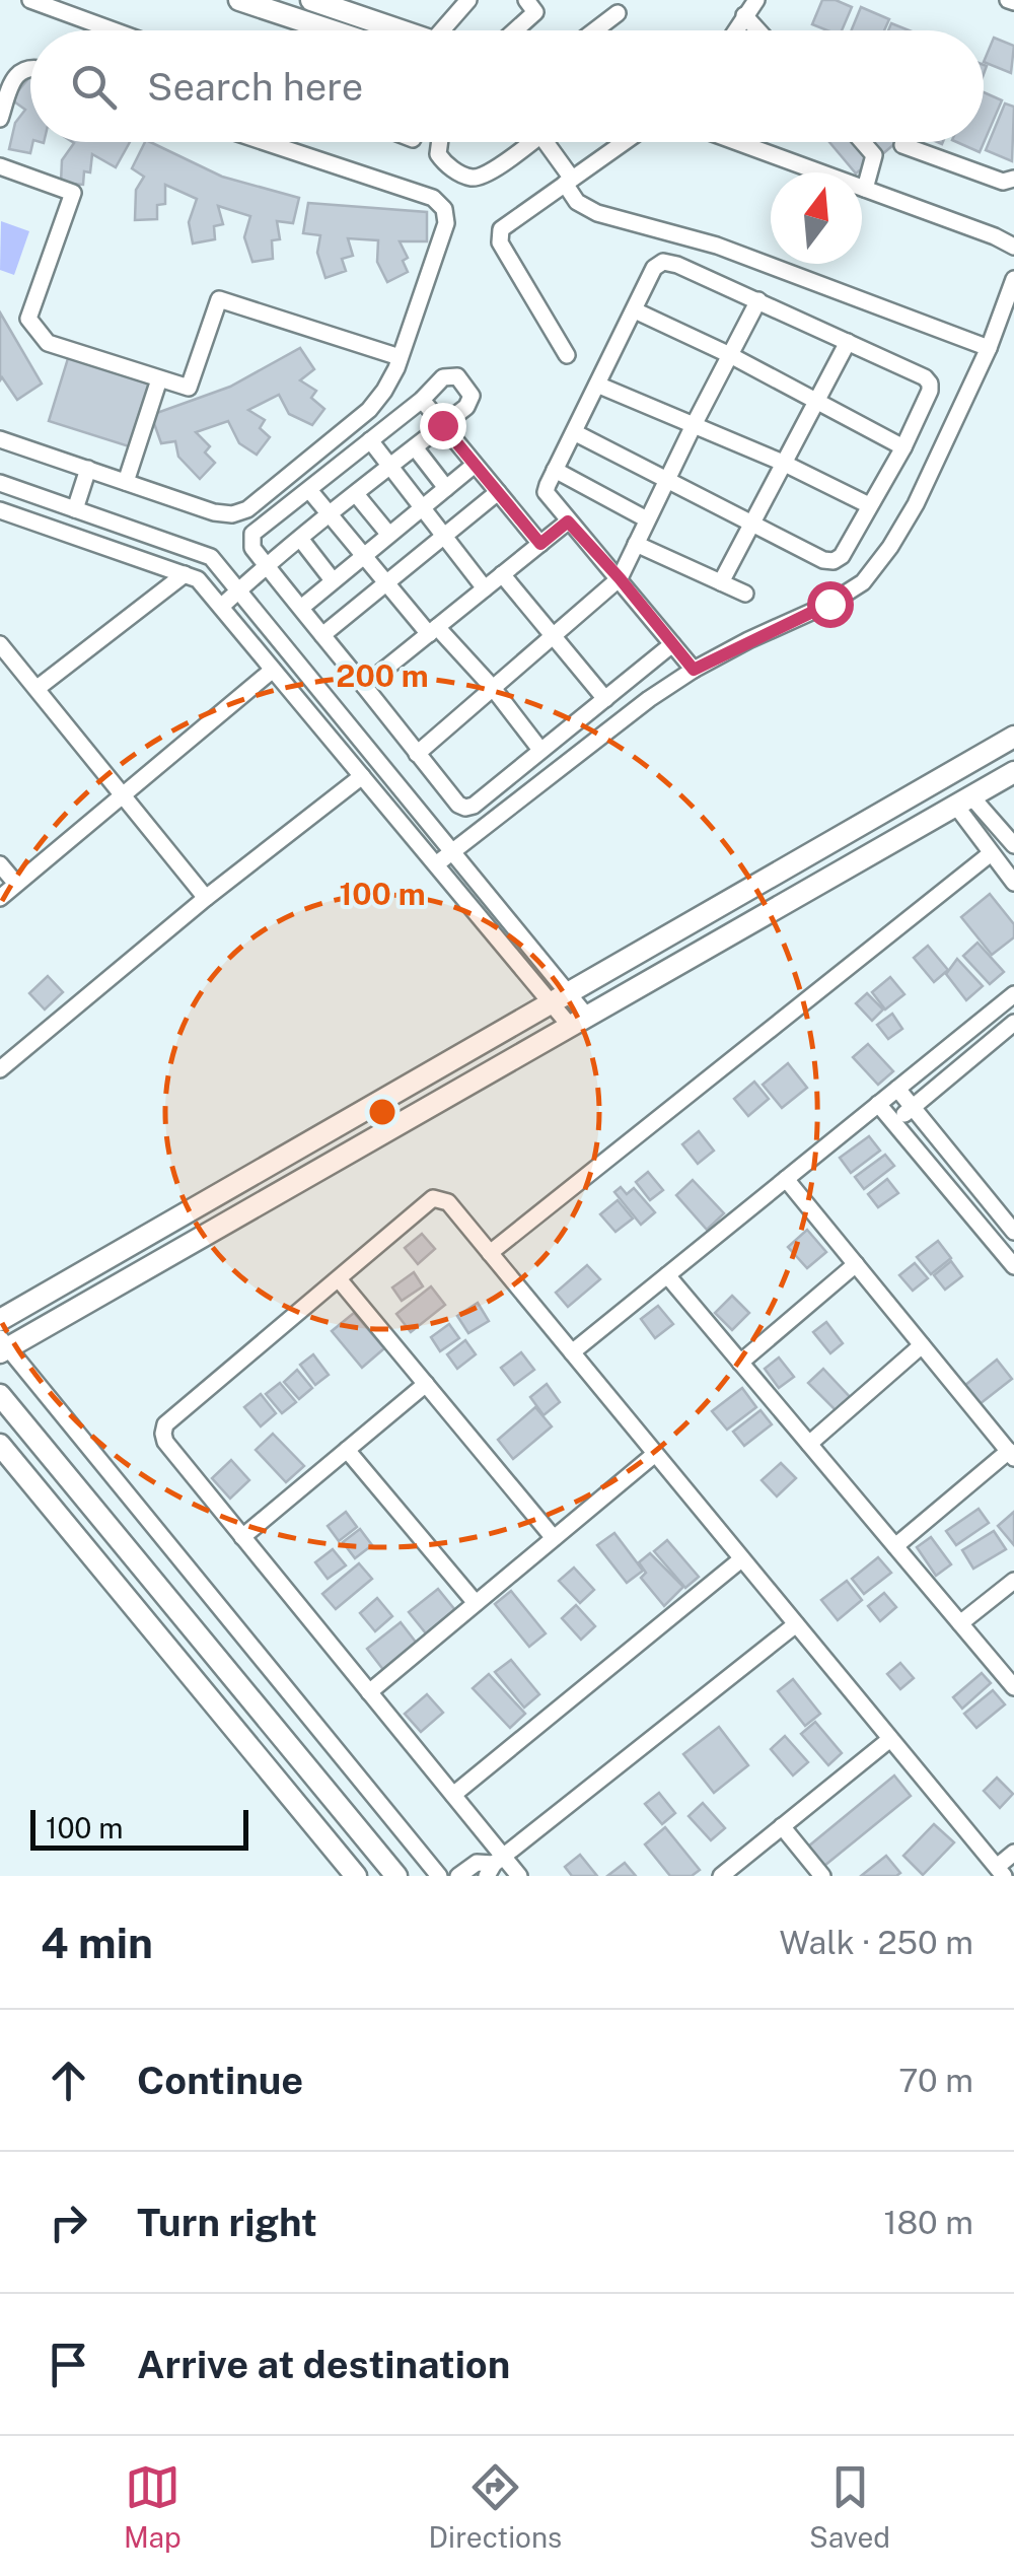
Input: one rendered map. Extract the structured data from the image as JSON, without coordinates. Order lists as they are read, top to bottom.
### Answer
{
  "scale_bar": "100 m",
  "north": "top",
  "page": {
    "search": "Search here",
    "scale": "100 m",
    "heading": ["4 min", "Walk · 250 m"],
    "list": [
      ["Continue", "70 m"],
      ["Turn right", "180 m"],
      "Arrive at destination"
    ],
    "nav": ["Map", "Directions", "Saved"]
  },
  "rings": ["200 m", "100 m"]
}
